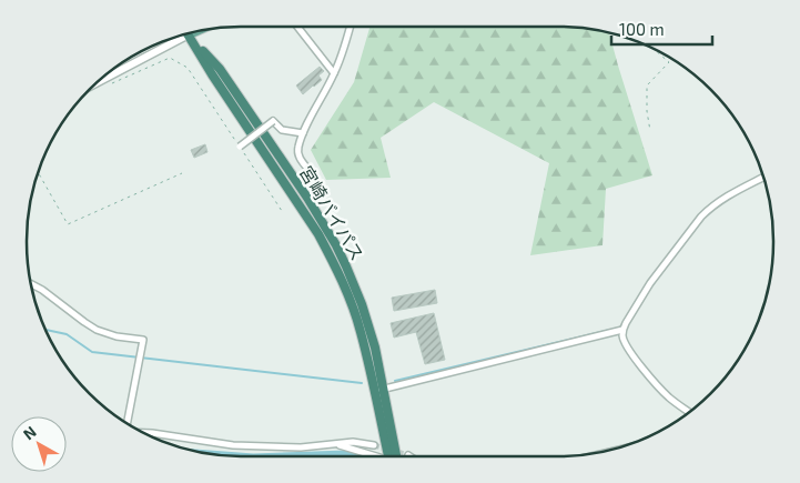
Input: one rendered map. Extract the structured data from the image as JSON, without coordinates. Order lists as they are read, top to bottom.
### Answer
{
  "streets": {
    "highway": ["宮崎バイパス"]
  },
  "scale_bar": "100 m",
  "north": "top left"
}
